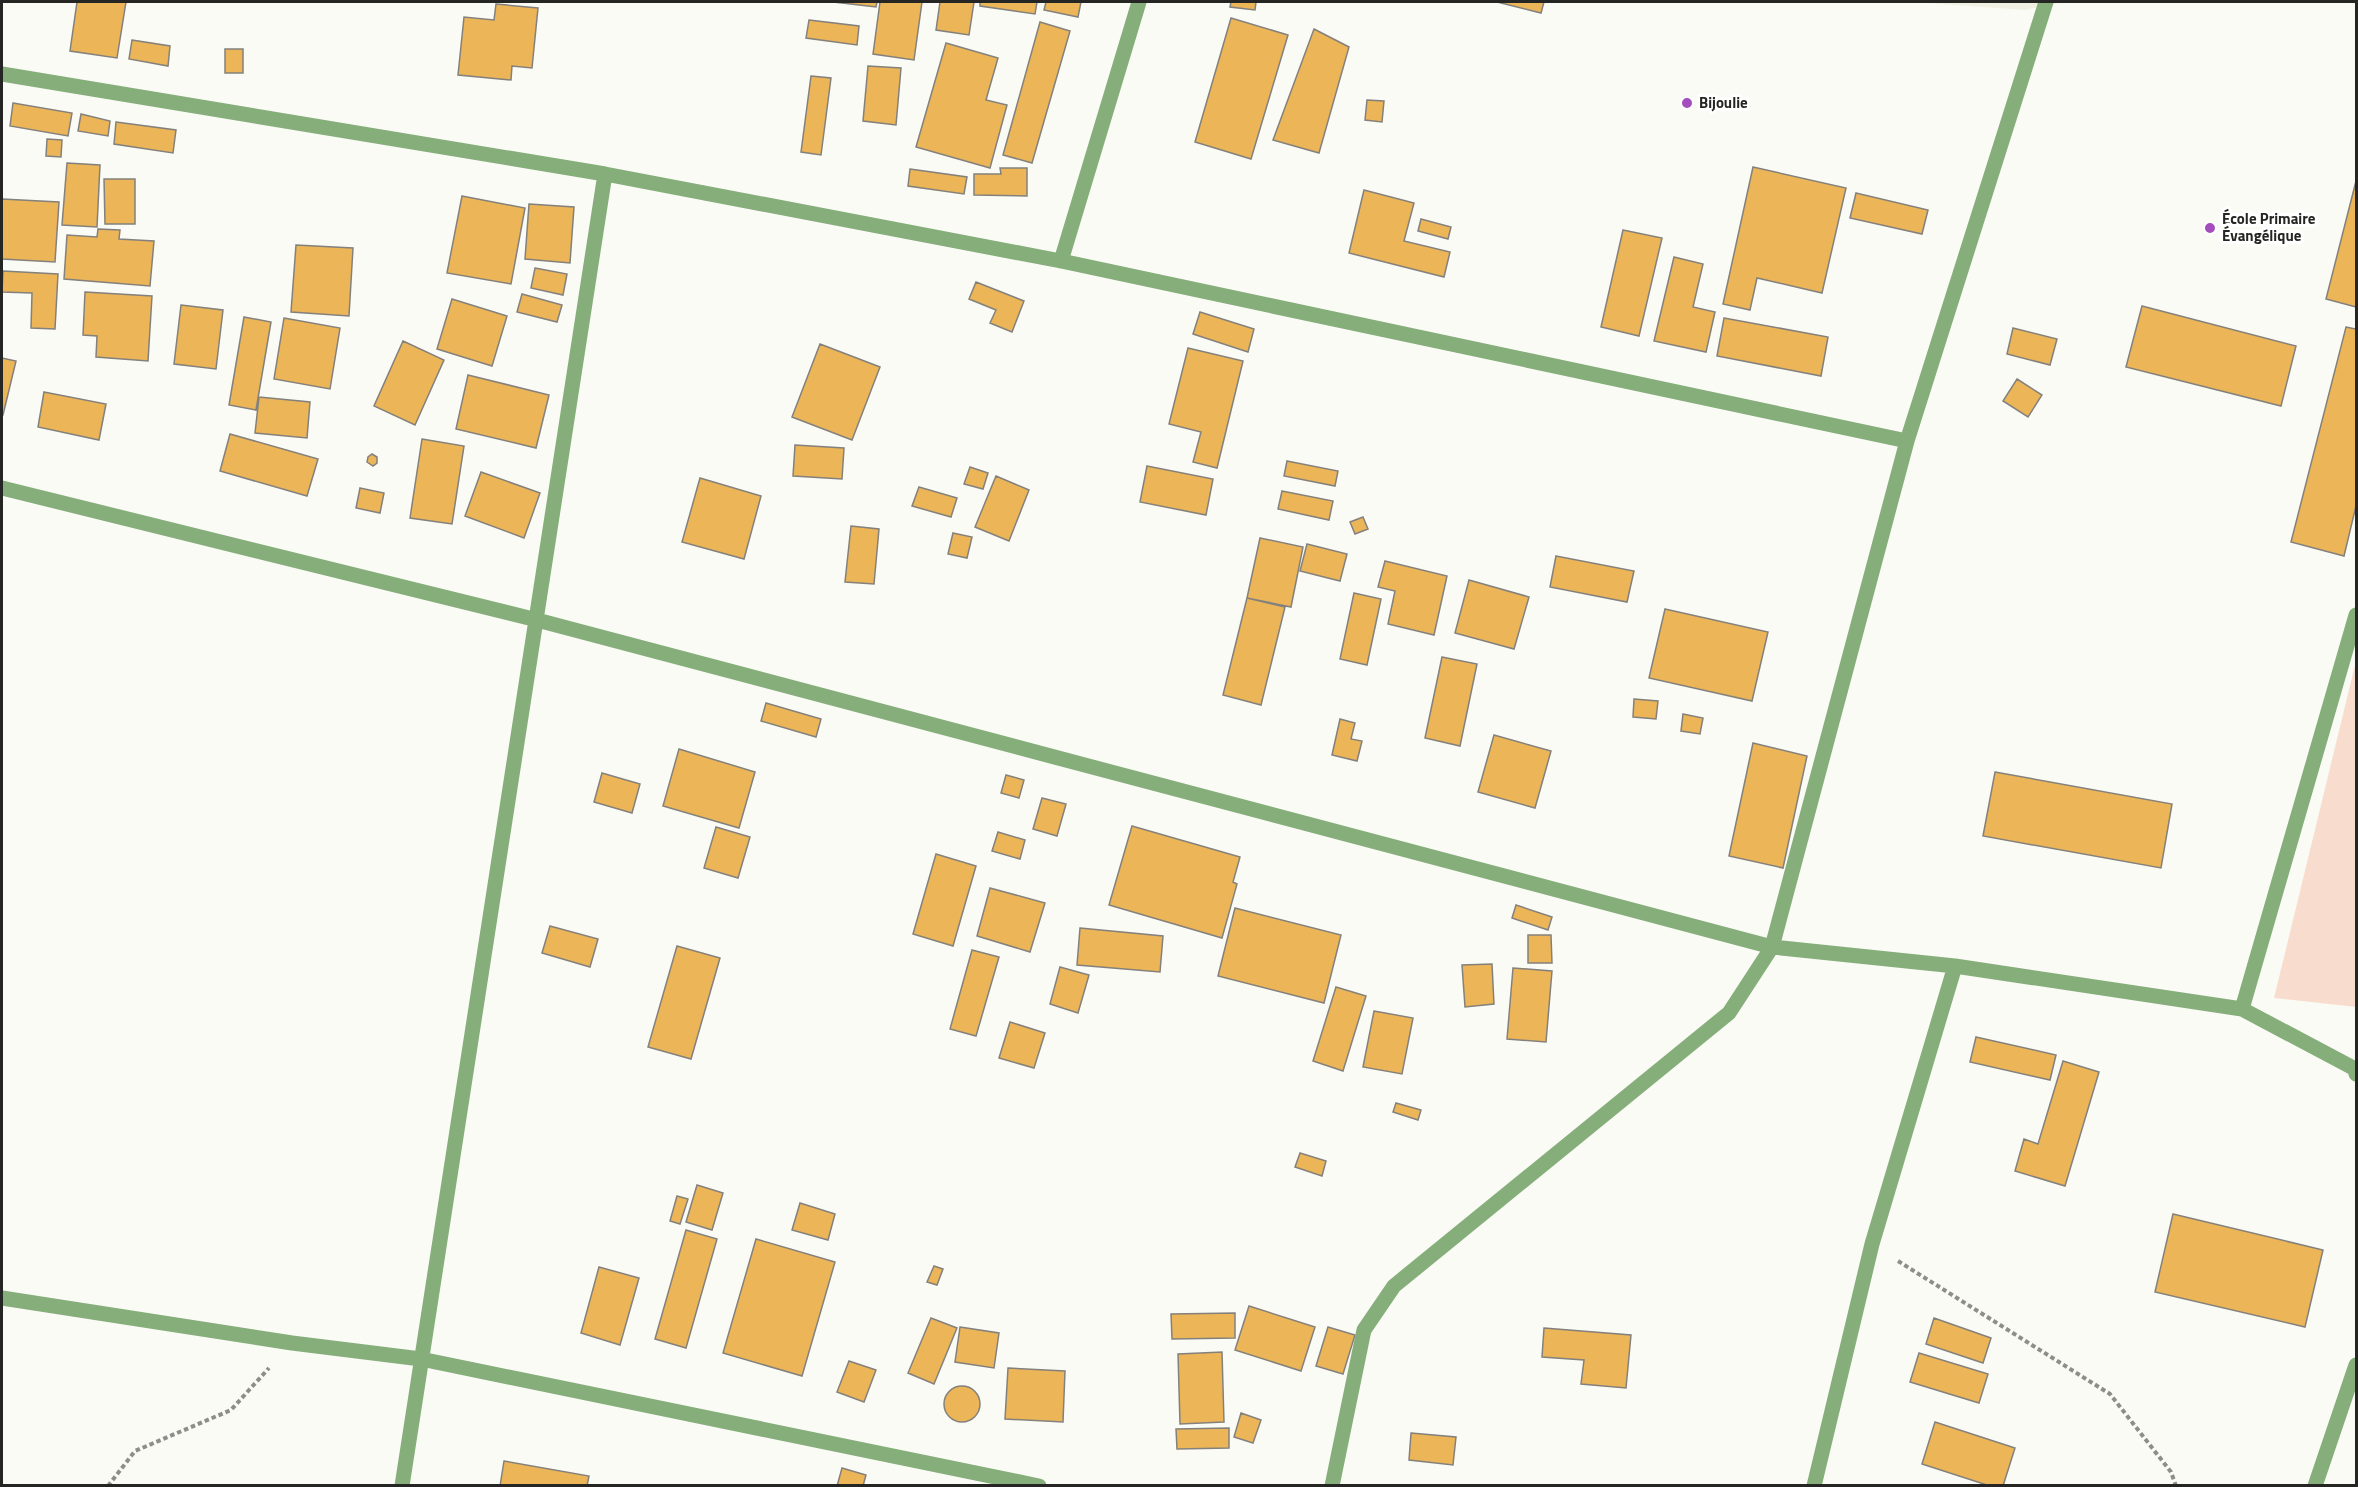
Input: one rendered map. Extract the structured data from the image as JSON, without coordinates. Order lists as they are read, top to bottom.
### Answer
{
  "places": ["Bijoulie", "École Primaire Évangélique"]
}
